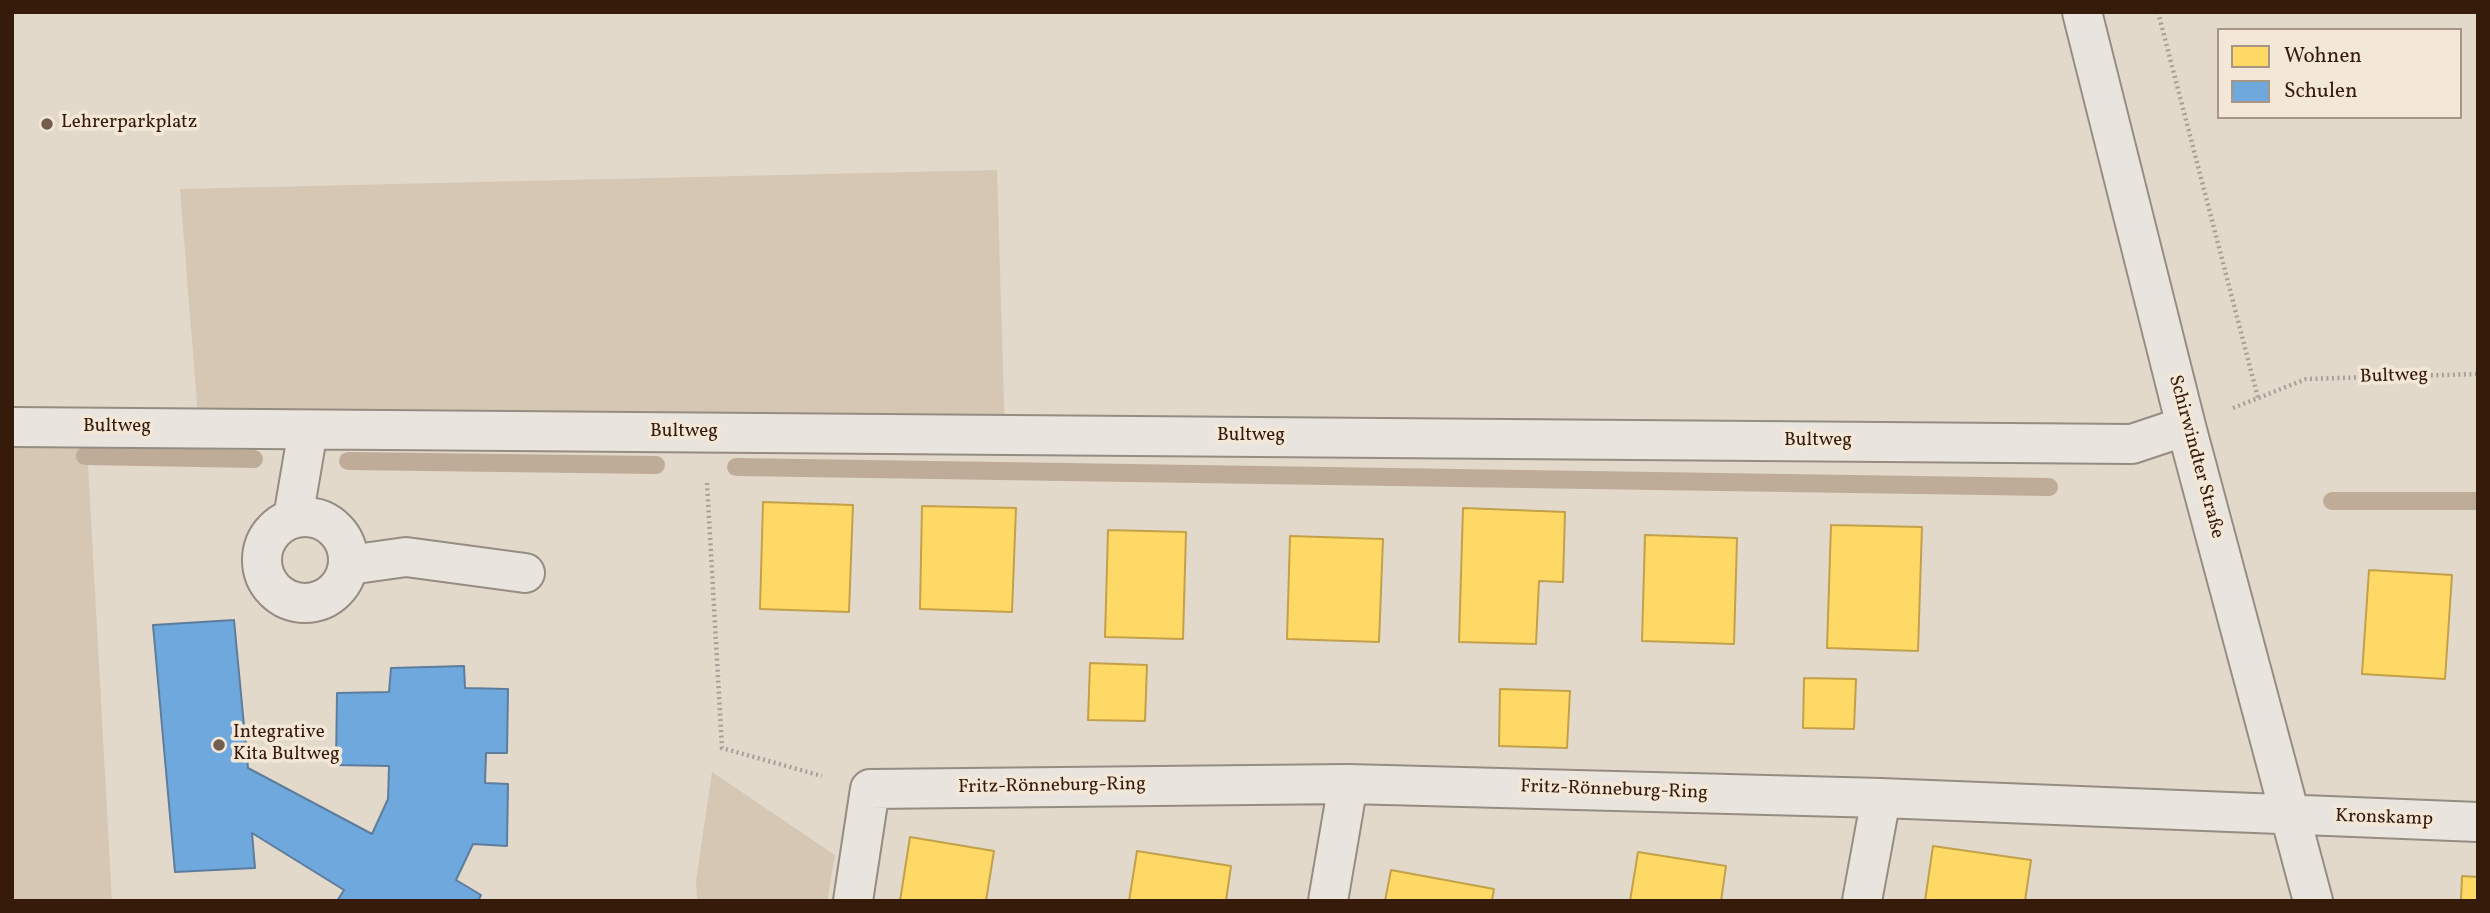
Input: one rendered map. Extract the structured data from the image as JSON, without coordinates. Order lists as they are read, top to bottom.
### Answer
{
  "streets": {
    "street": [
      "Bultweg",
      "Schirwindter Straße",
      "Fritz-Rönneburg-Ring",
      "Kronskamp"
    ]
  },
  "crossings": [
    ["Bultweg", "Schirwindter Straße"],
    ["Schirwindter Straße", "Fritz-Rönneburg-Ring"],
    ["Schirwindter Straße", "Kronskamp"],
    ["Fritz-Rönneburg-Ring", "Kronskamp"]
  ],
  "places": ["Lehrerparkplatz", "Integrative Kita Bultweg"],
  "legend": ["Wohnen", "Schulen"]
}
